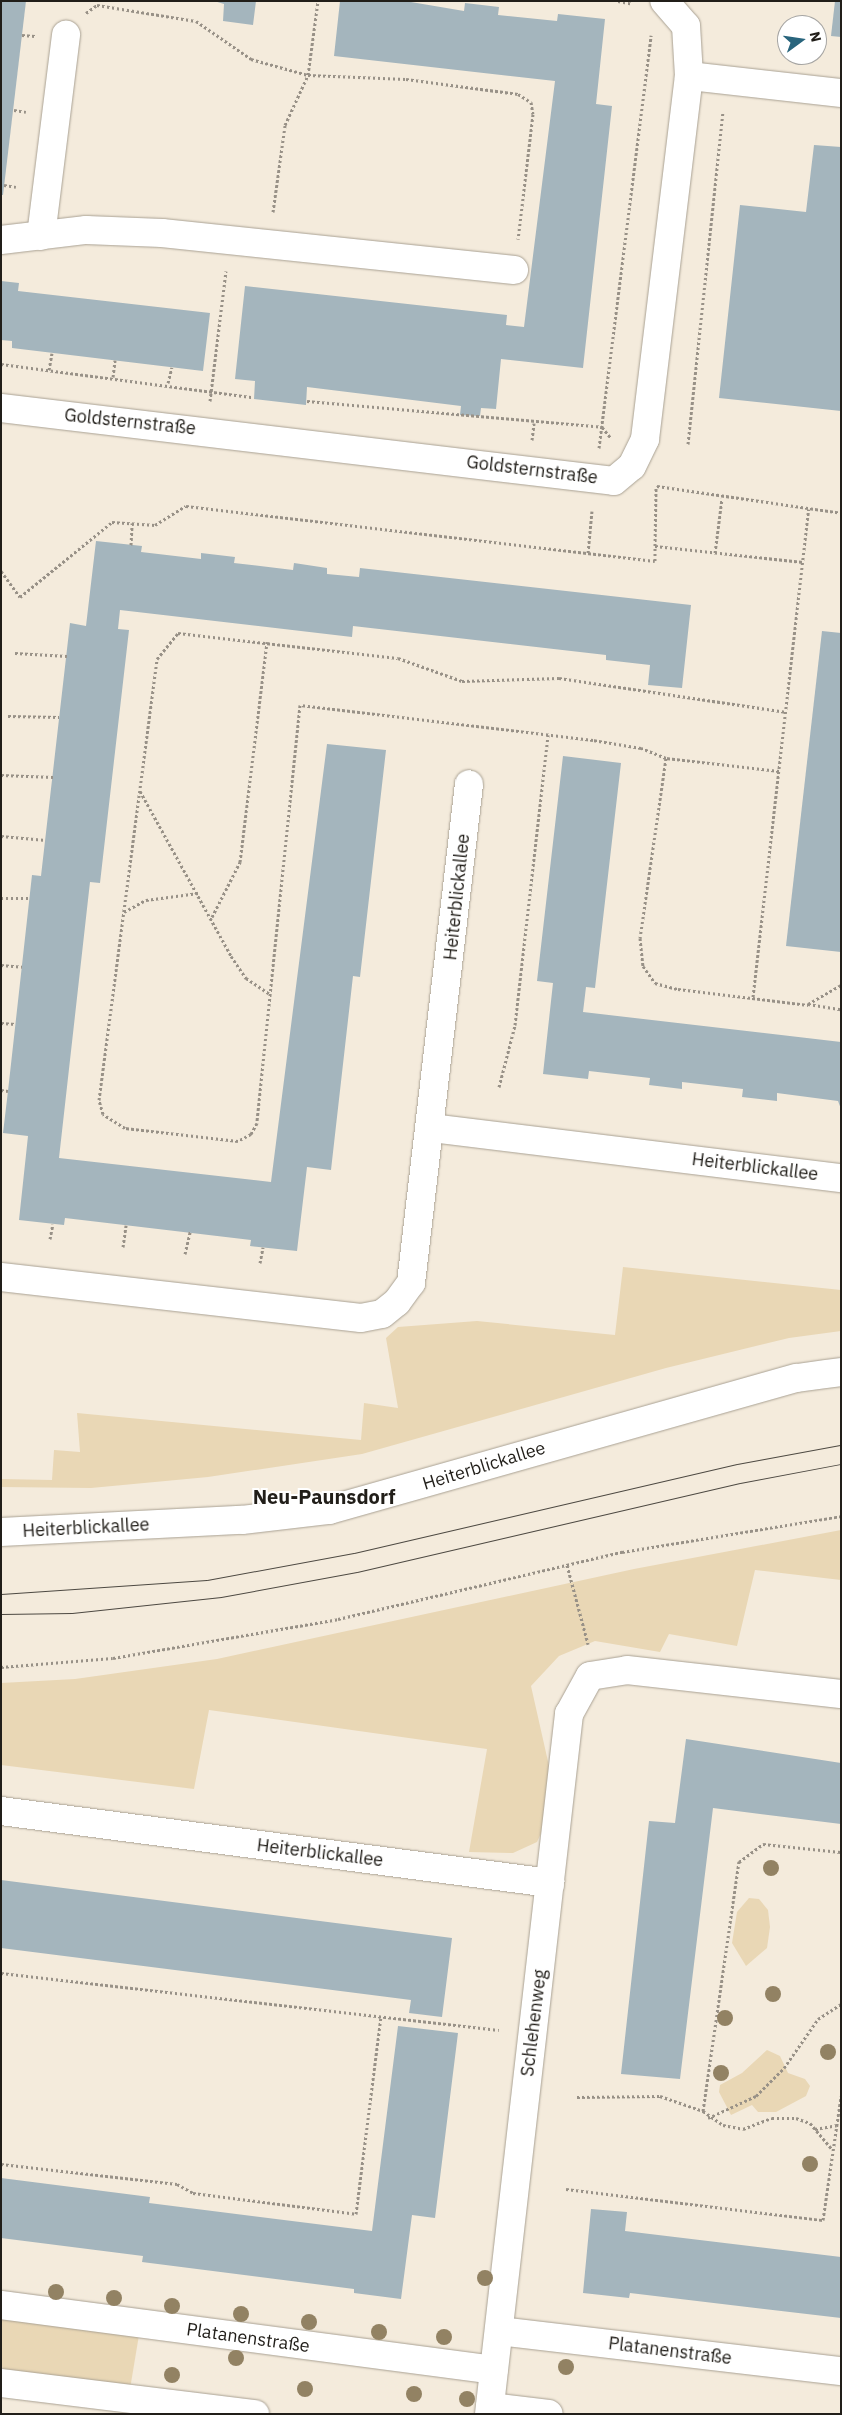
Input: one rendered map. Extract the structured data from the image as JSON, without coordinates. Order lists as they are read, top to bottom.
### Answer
{
  "streets": {
    "street": [
      "Goldsternstraße",
      "Heiterblickallee",
      "Schlehenweg",
      "Platanenstraße"
    ]
  },
  "crossings": [
    ["Heiterblickallee", "Schlehenweg"],
    ["Schlehenweg", "Platanenstraße"]
  ],
  "districts": ["Neu-Paunsdorf"],
  "north": "right"
}
